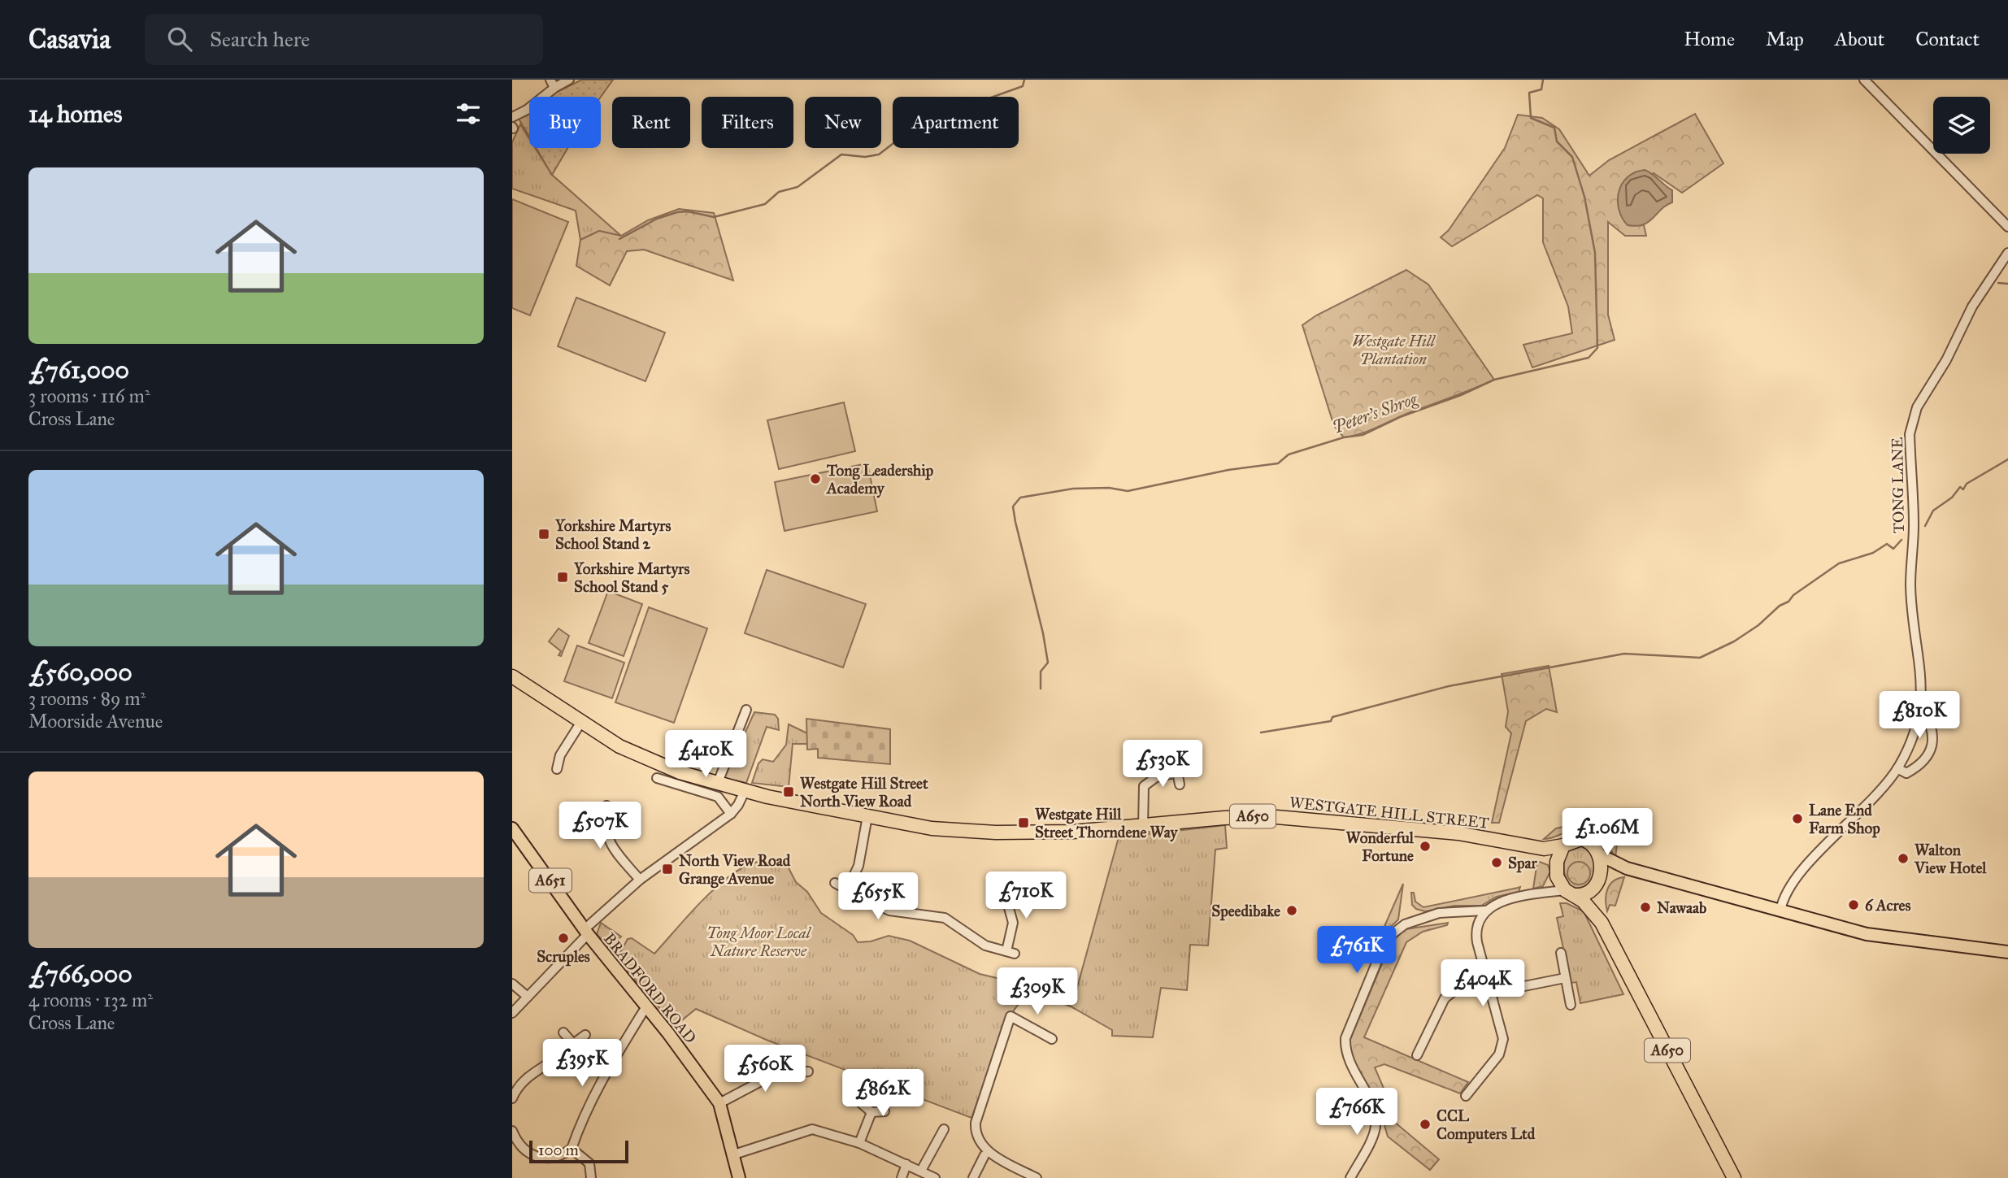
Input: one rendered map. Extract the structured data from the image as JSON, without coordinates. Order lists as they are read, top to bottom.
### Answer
{
  "streets": {
    "highway": ["WESTGATE HILL STREET", "A650"],
    "main road": ["A651", "BRADFORD ROAD"],
    "street": ["TONG LANE"]
  },
  "crossings": [
    ["WESTGATE HILL STREET", "A650"]
  ],
  "water": ["Peter's Shrog"],
  "parks": ["Westgate Hill Plantation", "Tong Moor Local Nature Reserve"],
  "places": {
    "other": [
      "Tong Leadership Academy",
      "Lane End Farm Shop",
      "Wonderful Fortune",
      "Walton View Hotel",
      "Spar",
      "6 Acres",
      "Nawaab",
      "Speedibake",
      "Scruples",
      "CCL Computers Ltd"
    ],
    "transit": [
      "Yorkshire Martyrs School Stand 2",
      "Yorkshire Martyrs School Stand 5",
      "Westgate Hill Street North View Road",
      "Westgate Hill Street Thorndene Way",
      "North View Road Grange Avenue"
    ]
  },
  "scale_bar": "100 m",
  "page": {
    "header": "Casavia",
    "search": "Search here",
    "nav": [
      "Home",
      "Map",
      "About",
      "Contact"
    ],
    "heading": "14 homes",
    "chip": [
      "Buy",
      "Rent",
      "Filters",
      "New",
      "Apartment"
    ],
    "list": [
      {
        "name": "£761,000",
        "note": "3 rooms · 116 m² · Cross Lane"
      },
      {
        "name": "£560,000",
        "note": "3 rooms · 89 m² · Moorside Avenue"
      },
      {
        "name": "£766,000",
        "note": "4 rooms · 132 m² · Cross Lane"
      }
    ],
    "price": [
      "£810K",
      "£410K",
      "£530K",
      "£507K",
      "£1.06M",
      "£710K",
      "£655K",
      "£761K",
      "£404K",
      "£309K",
      "£395K",
      "£560K",
      "£862K",
      "£766K"
    ],
    "scale": "100 m"
  }
}
